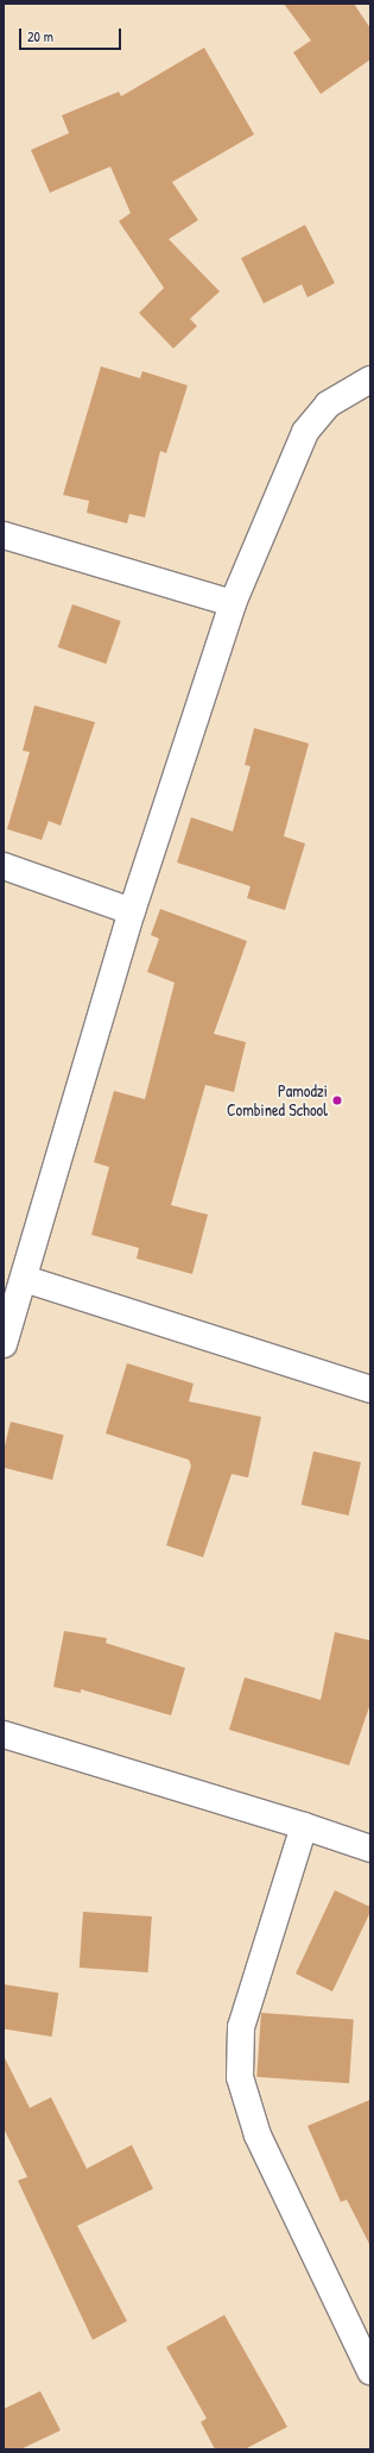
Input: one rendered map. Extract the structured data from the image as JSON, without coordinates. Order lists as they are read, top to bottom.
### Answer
{
  "places": ["Pamodzi Combined School"],
  "scale_bar": "20 m"
}
